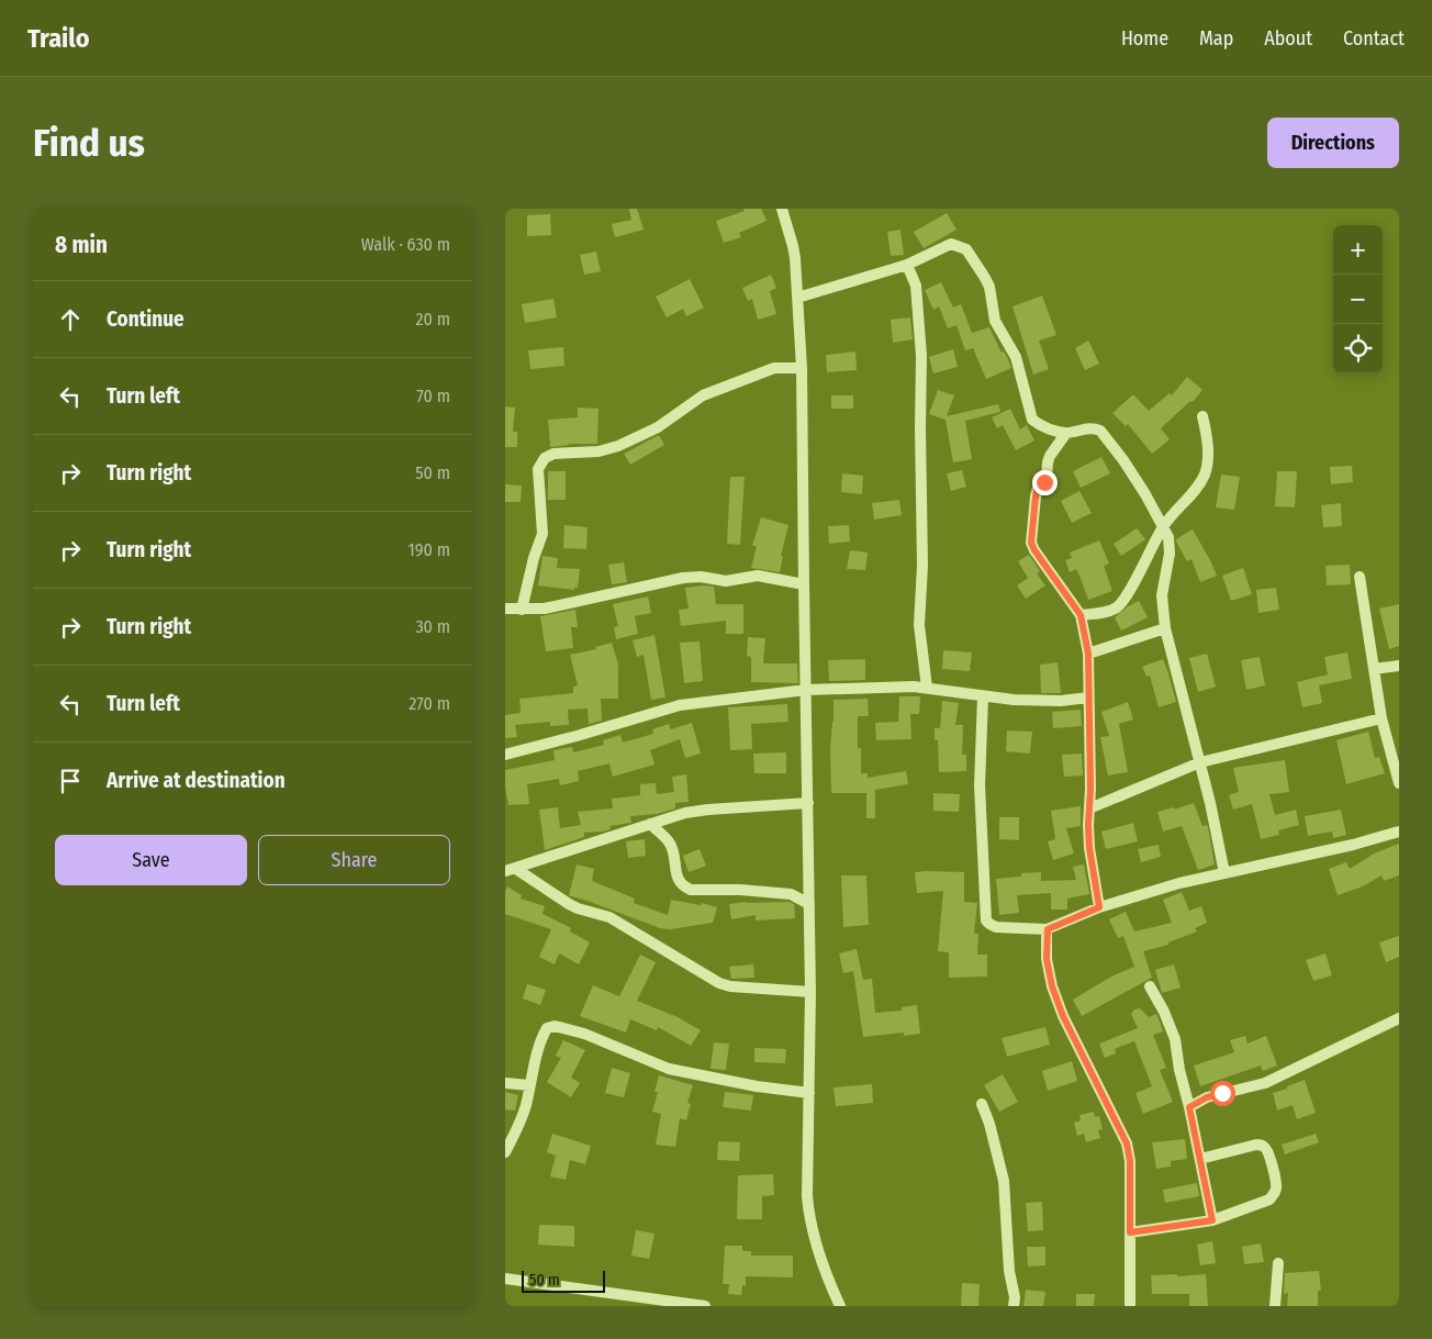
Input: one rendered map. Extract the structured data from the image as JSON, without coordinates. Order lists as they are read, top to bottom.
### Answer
{
  "scale_bar": "50 m",
  "page": {
    "header": "Trailo",
    "nav": [
      "Home",
      "Map",
      "About",
      "Contact"
    ],
    "buttons": [
      "Directions",
      ["Save", "Share"]
    ],
    "title": "Find us",
    "heading": ["8 min", "Walk · 630 m"],
    "map_buttons": ["+", "−"],
    "list": [
      ["Continue", "20 m"],
      ["Turn left", "70 m"],
      ["Turn right", "50 m"],
      ["Turn right", "190 m"],
      ["Turn right", "30 m"],
      ["Turn left", "270 m"],
      "Arrive at destination"
    ],
    "scale": "50 m"
  }
}
